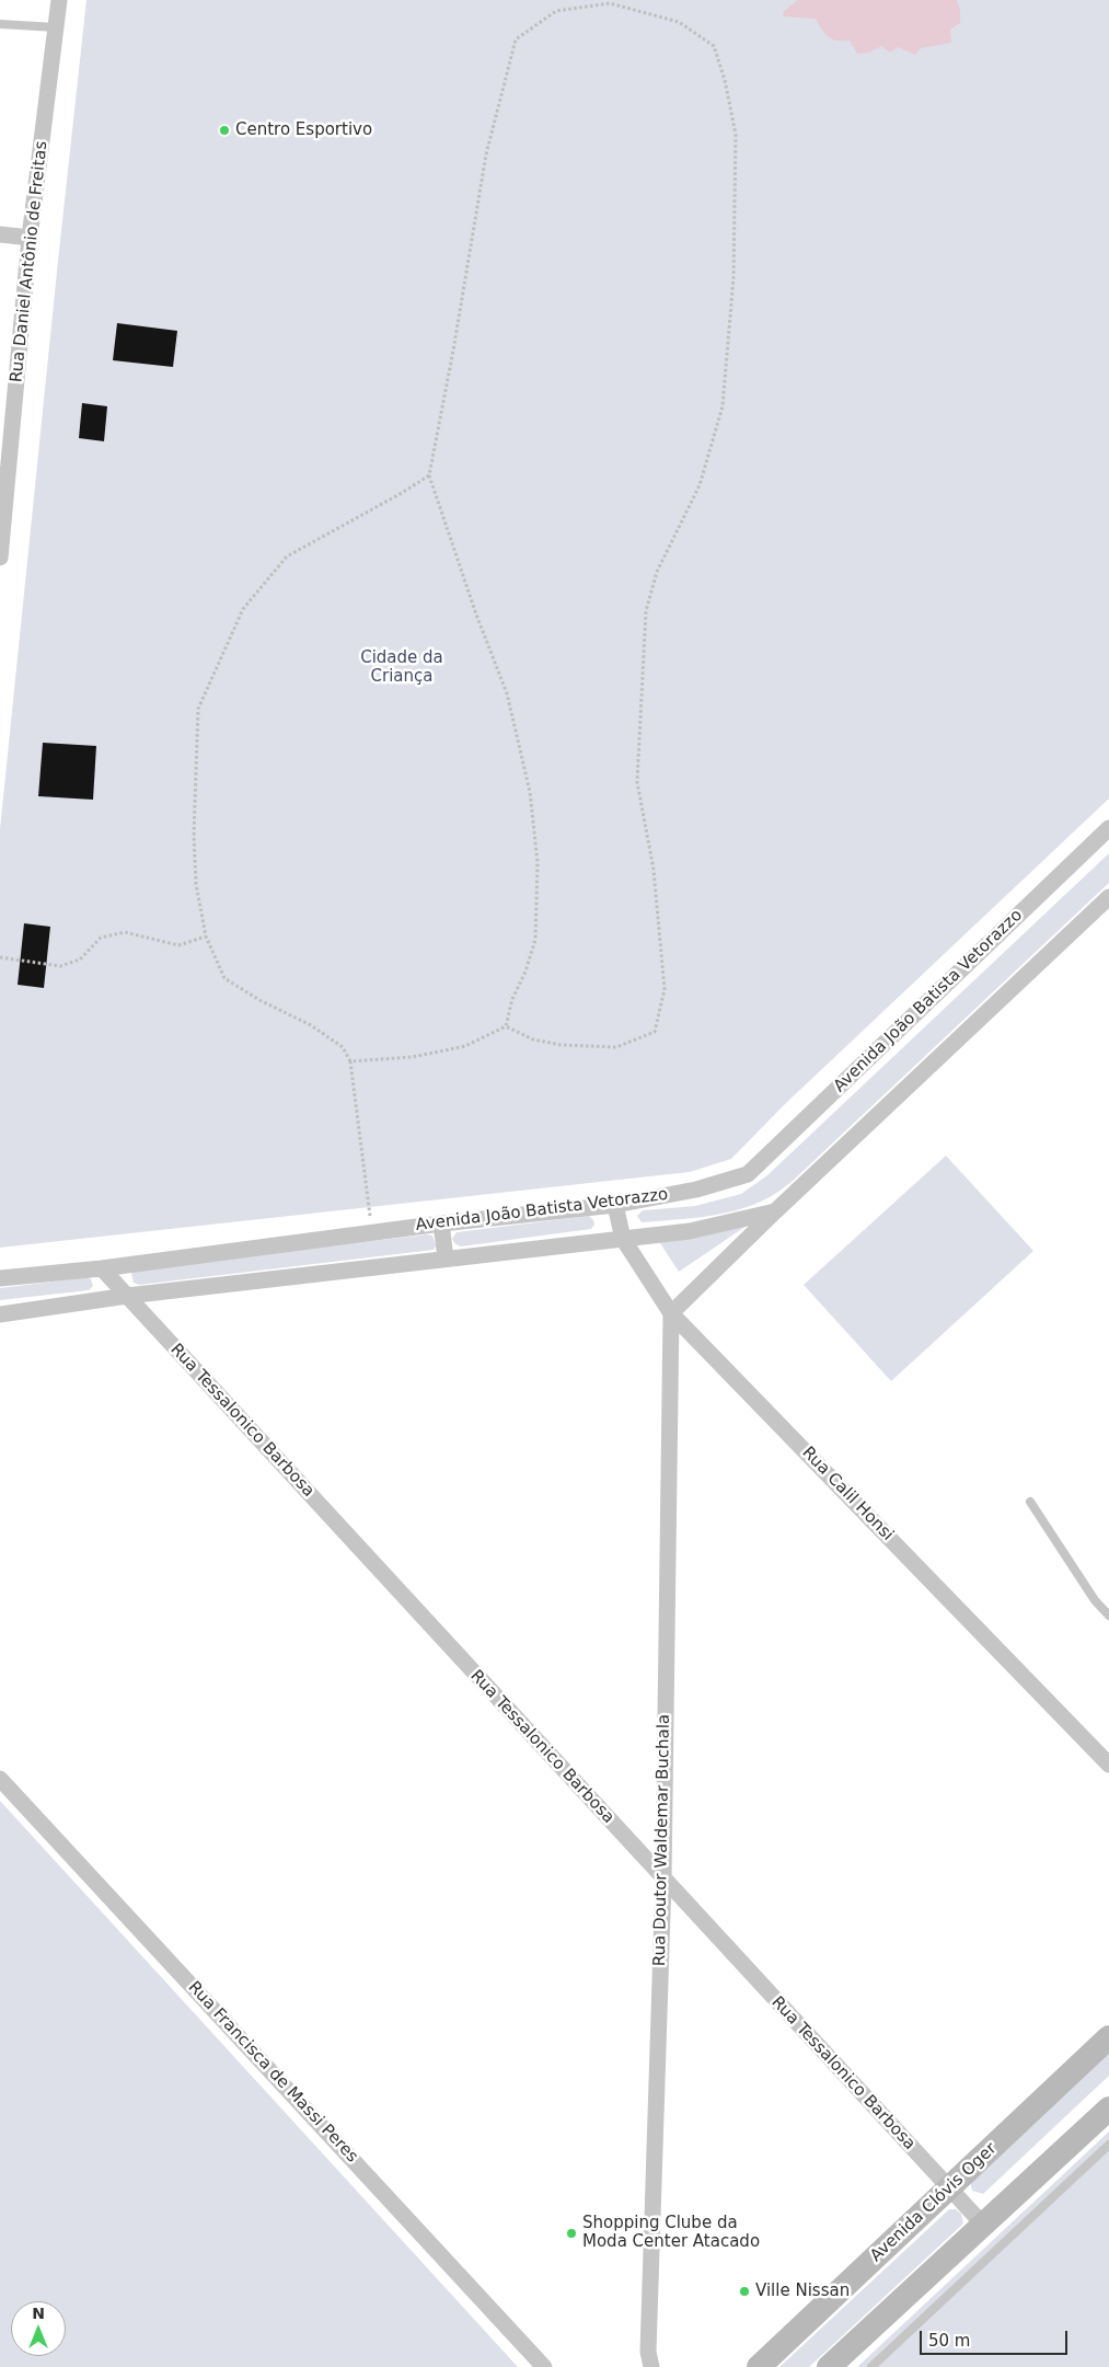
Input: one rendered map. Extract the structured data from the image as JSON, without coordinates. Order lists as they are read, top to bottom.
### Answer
{
  "streets": {
    "main road": ["Avenida Clóvis Oger"],
    "street": [
      "Rua Daniel Antônio de Freitas",
      "Avenida João Batista Vetorazzo",
      "Rua Tessalonico Barbosa",
      "Rua Calil Honsi",
      "Rua Doutor Waldemar Buchala",
      "Rua Francisca de Massi Peres"
    ]
  },
  "crossings": [
    ["Avenida João Batista Vetorazzo", "Rua Tessalonico Barbosa"],
    ["Avenida João Batista Vetorazzo", "Rua Calil Honsi"],
    ["Rua Tessalonico Barbosa", "Rua Doutor Waldemar Buchala"],
    ["Rua Tessalonico Barbosa", "Avenida Clóvis Oger"],
    ["Rua Calil Honsi", "Rua Doutor Waldemar Buchala"]
  ],
  "parks": ["Cidade da Criança"],
  "places": ["Centro Esportivo", "Shopping Clube da Moda Center Atacado", "Ville Nissan"],
  "scale_bar": "50 m",
  "north": "top"
}
